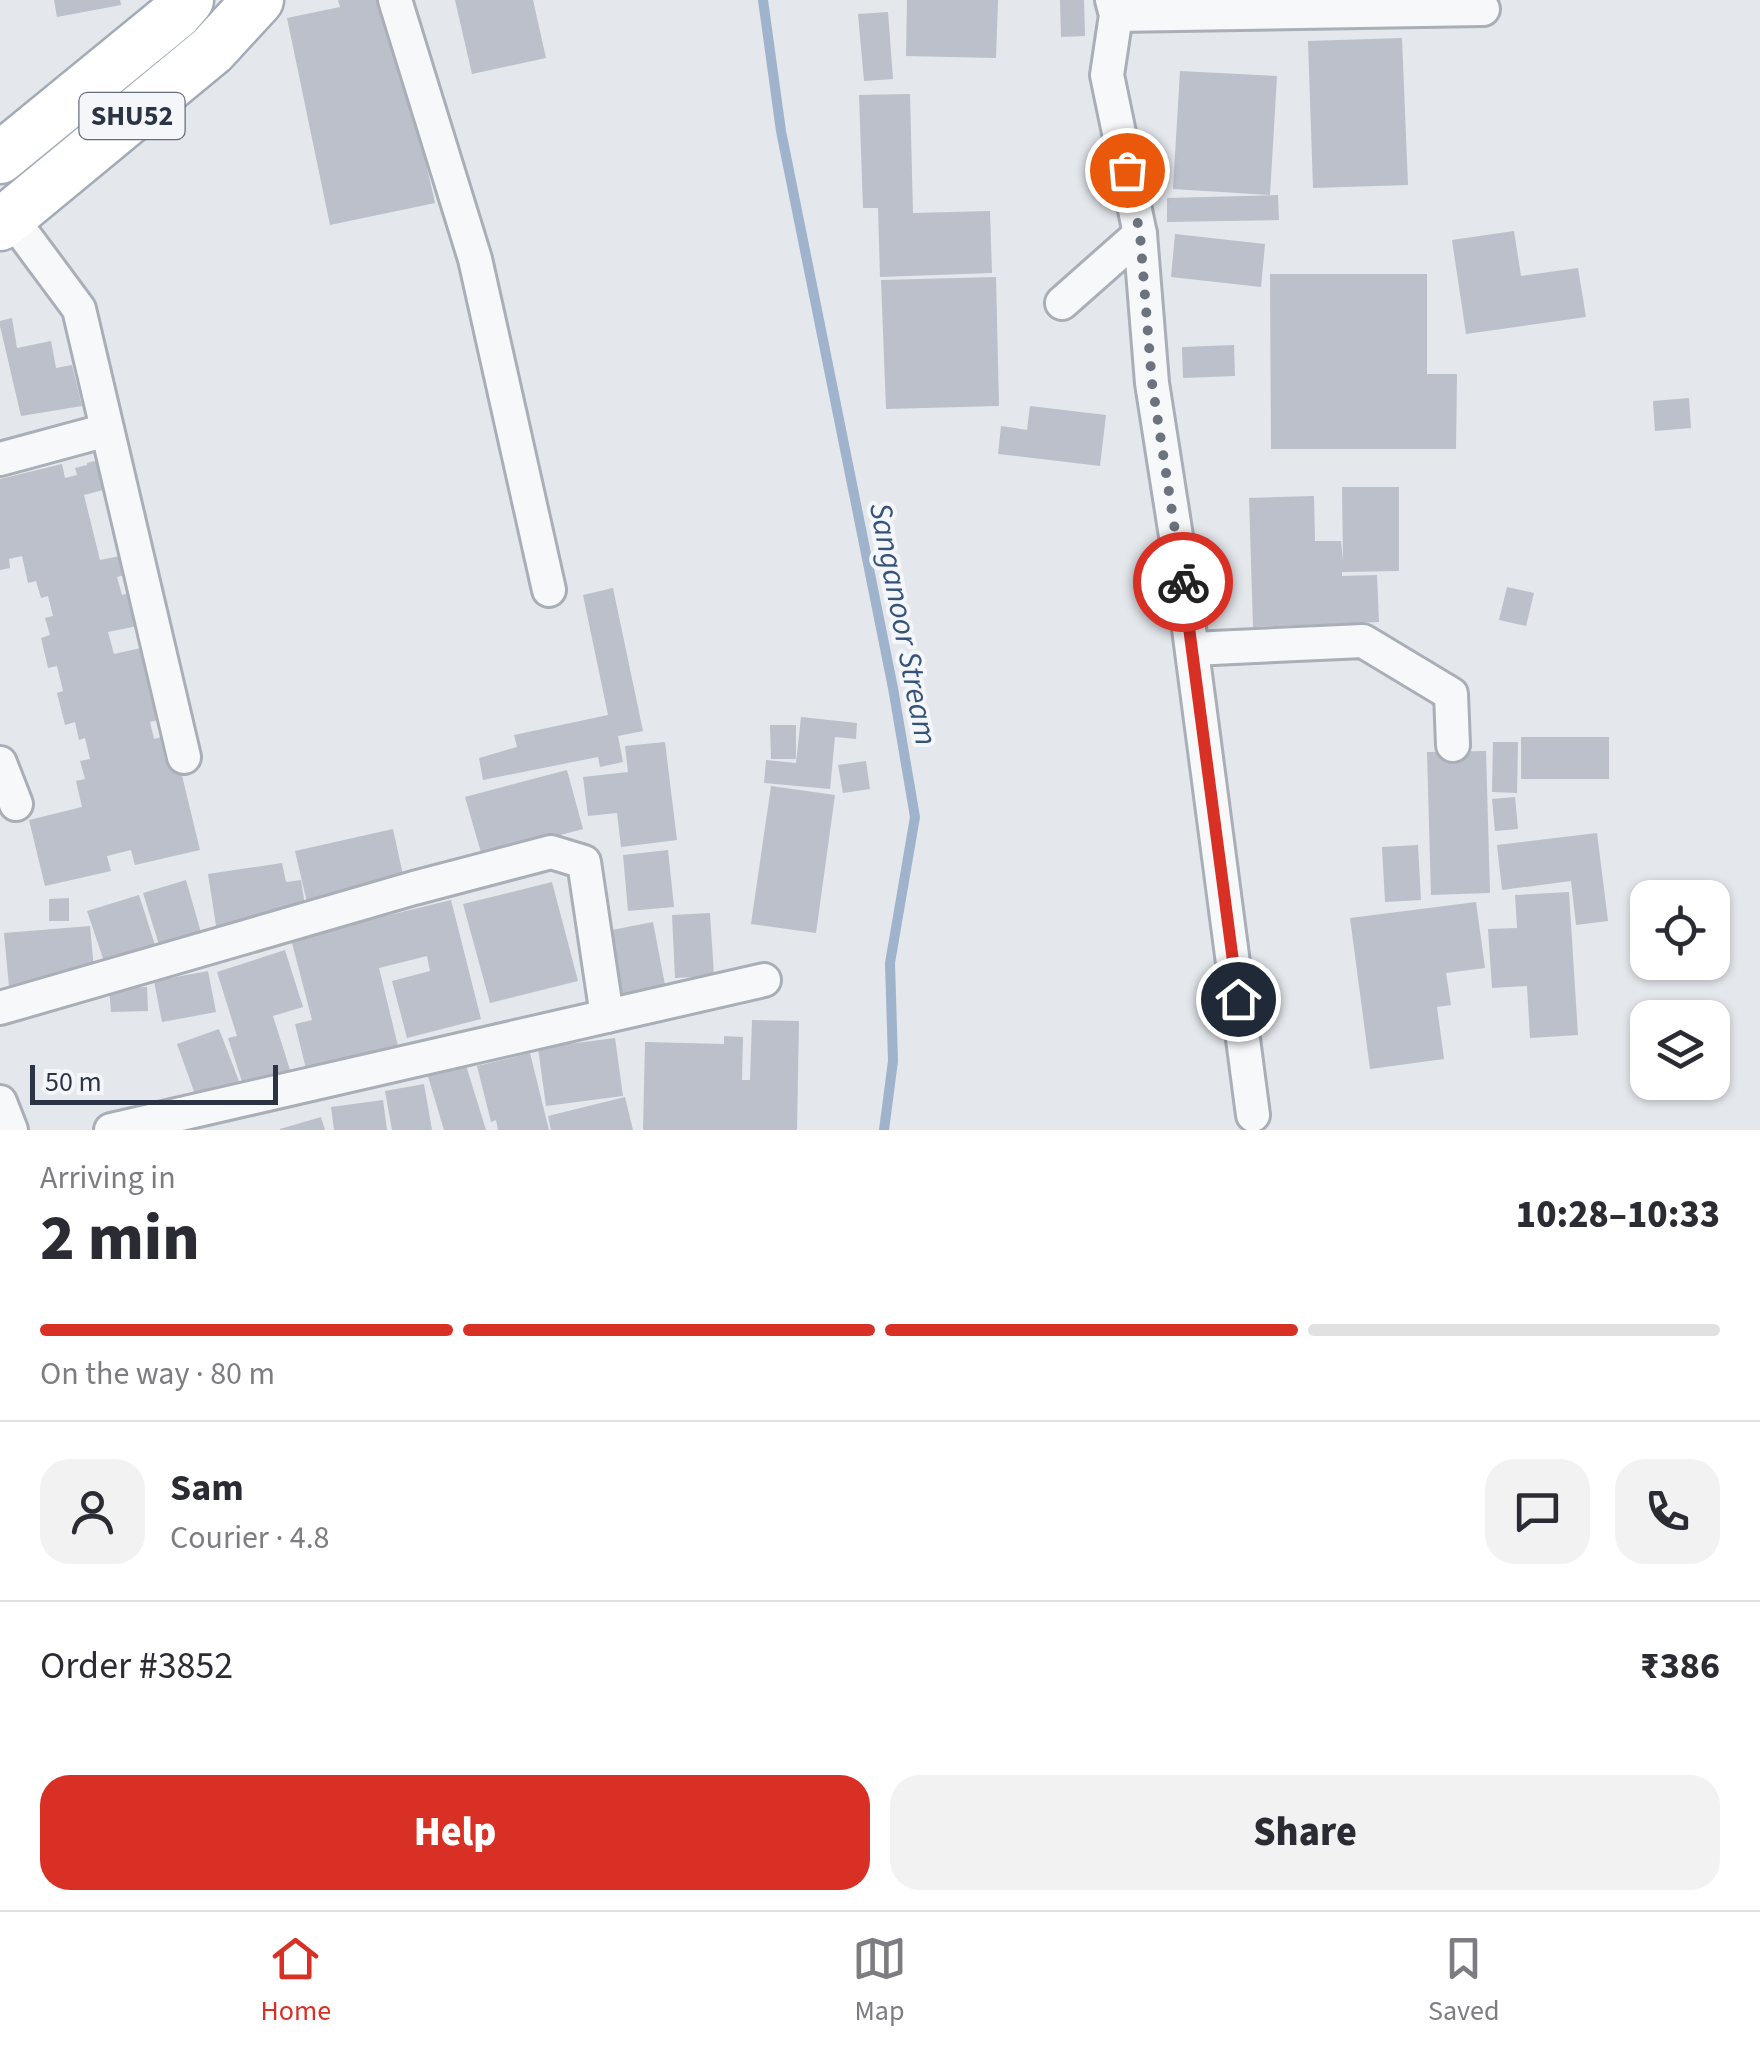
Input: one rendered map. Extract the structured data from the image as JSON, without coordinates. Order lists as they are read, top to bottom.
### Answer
{
  "streets": {
    "main road": ["SHU52"]
  },
  "water": ["Sanganoor Stream"],
  "scale_bar": "50 m",
  "page": {
    "scale": "50 m",
    "heading": ["2 min", "Arriving in", "10:28–10:33"],
    "panel": [
      "Sam",
      "Courier · 4.8",
      "Order #3852",
      "₹386"
    ],
    "bar": "On the way · 80 m",
    "buttons": ["Help", "Share"],
    "tabs": ["Home", "Map", "Saved"]
  }
}
